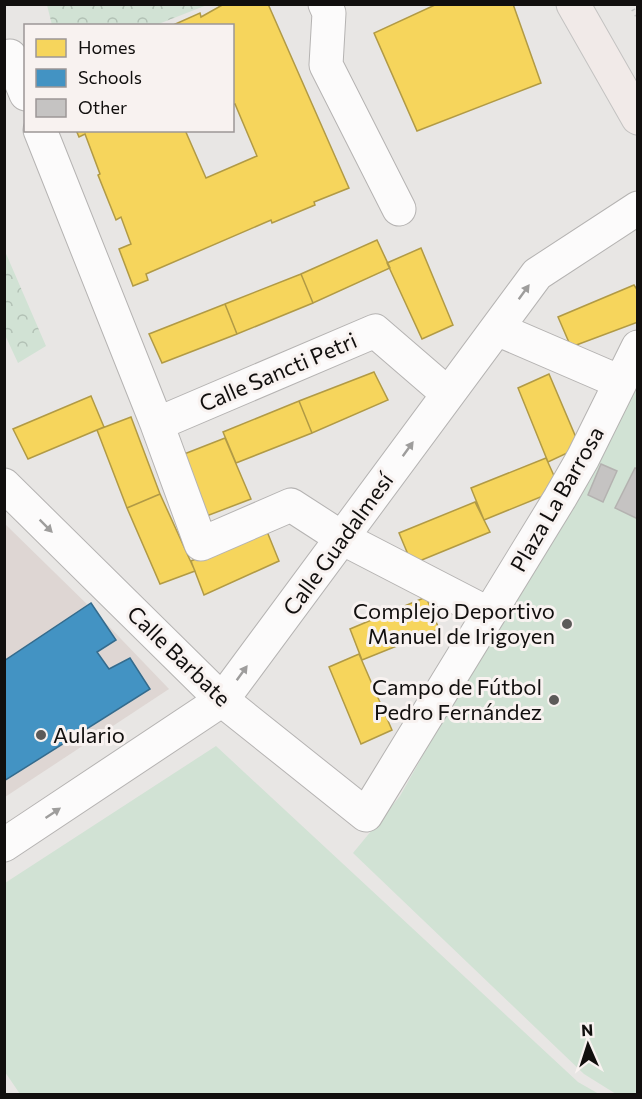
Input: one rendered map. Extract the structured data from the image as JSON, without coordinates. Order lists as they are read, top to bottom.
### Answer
{
  "streets": {
    "street": [
      "Calle Sancti Petri",
      "Plaza La Barrosa",
      "Calle Guadalmesí",
      "Calle Barbate"
    ]
  },
  "crossings": [
    ["Calle Sancti Petri", "Calle Guadalmesí"],
    ["Plaza La Barrosa", "Calle Barbate"],
    ["Calle Guadalmesí", "Calle Barbate"]
  ],
  "one_way": ["Calle Guadalmesí"],
  "places": ["Complejo Deportivo Manuel de Irigoyen", "Campo de Fútbol Pedro Fernández", "Aulario"],
  "legend": ["Homes", "Schools", "Other"],
  "north": "top"
}
